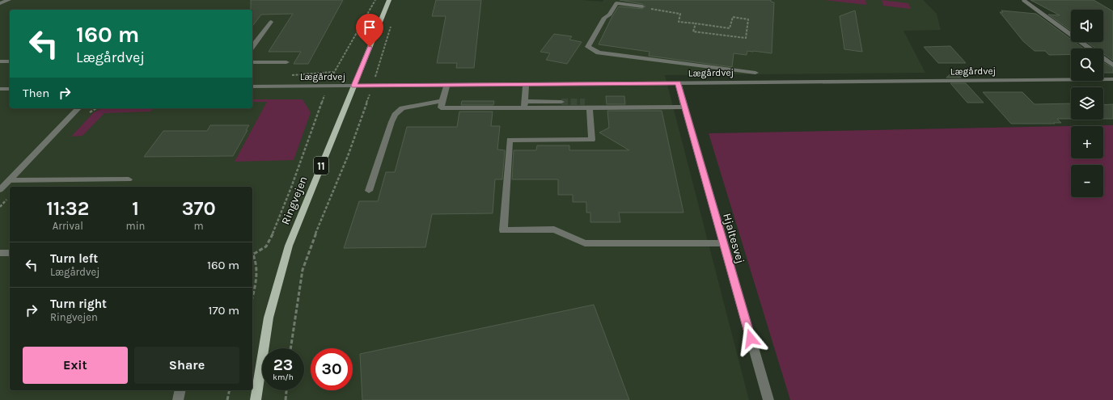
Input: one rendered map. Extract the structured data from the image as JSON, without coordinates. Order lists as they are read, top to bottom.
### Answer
{
  "streets": {
    "main road": ["11", "Ringvejen"],
    "street": ["Lægårdvej", "Hjaltesvej"]
  },
  "crossings": [
    ["Lægårdvej", "Ringvejen"],
    ["Lægårdvej", "Hjaltesvej"]
  ],
  "page": {
    "map_buttons": ["+", "−"],
    "turn": ["160 m", "Lægårdvej"],
    "then": "Then",
    "eta": [
      "11:32",
      "Arrival",
      "1",
      "min",
      "370",
      "m"
    ],
    "list": [
      {
        "name": "Turn left",
        "note": "Lægårdvej",
        "value": "160 m"
      },
      {
        "name": "Turn right",
        "note": "Ringvejen",
        "value": "170 m"
      }
    ],
    "buttons": ["Exit", "Share"],
    "speed": "23 km/h",
    "limit": "30"
  }
}
